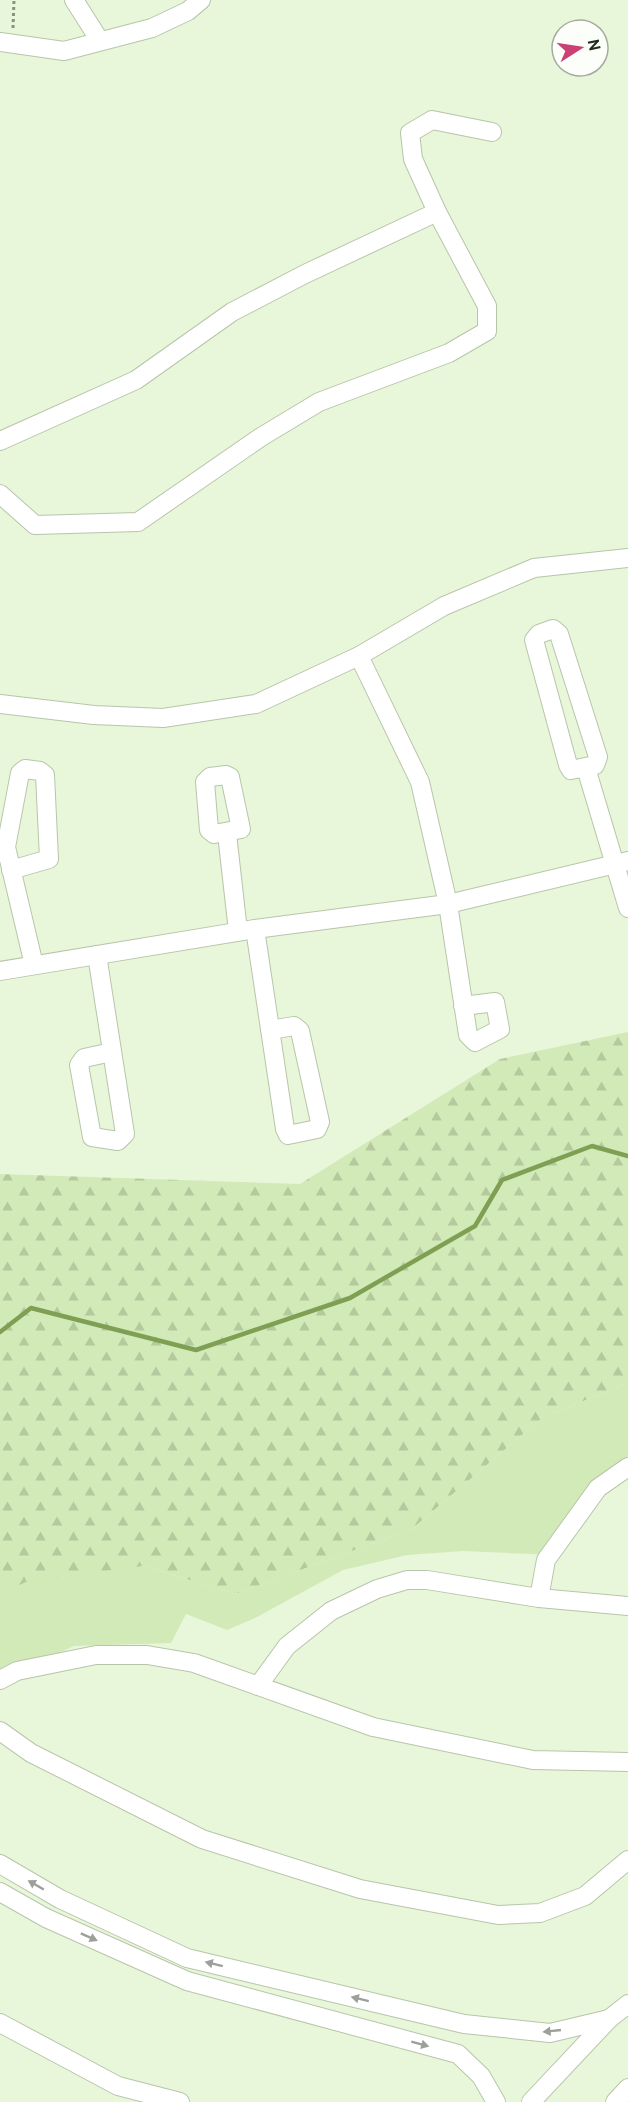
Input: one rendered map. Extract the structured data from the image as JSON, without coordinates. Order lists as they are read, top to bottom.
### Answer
{
  "north": "right"
}
